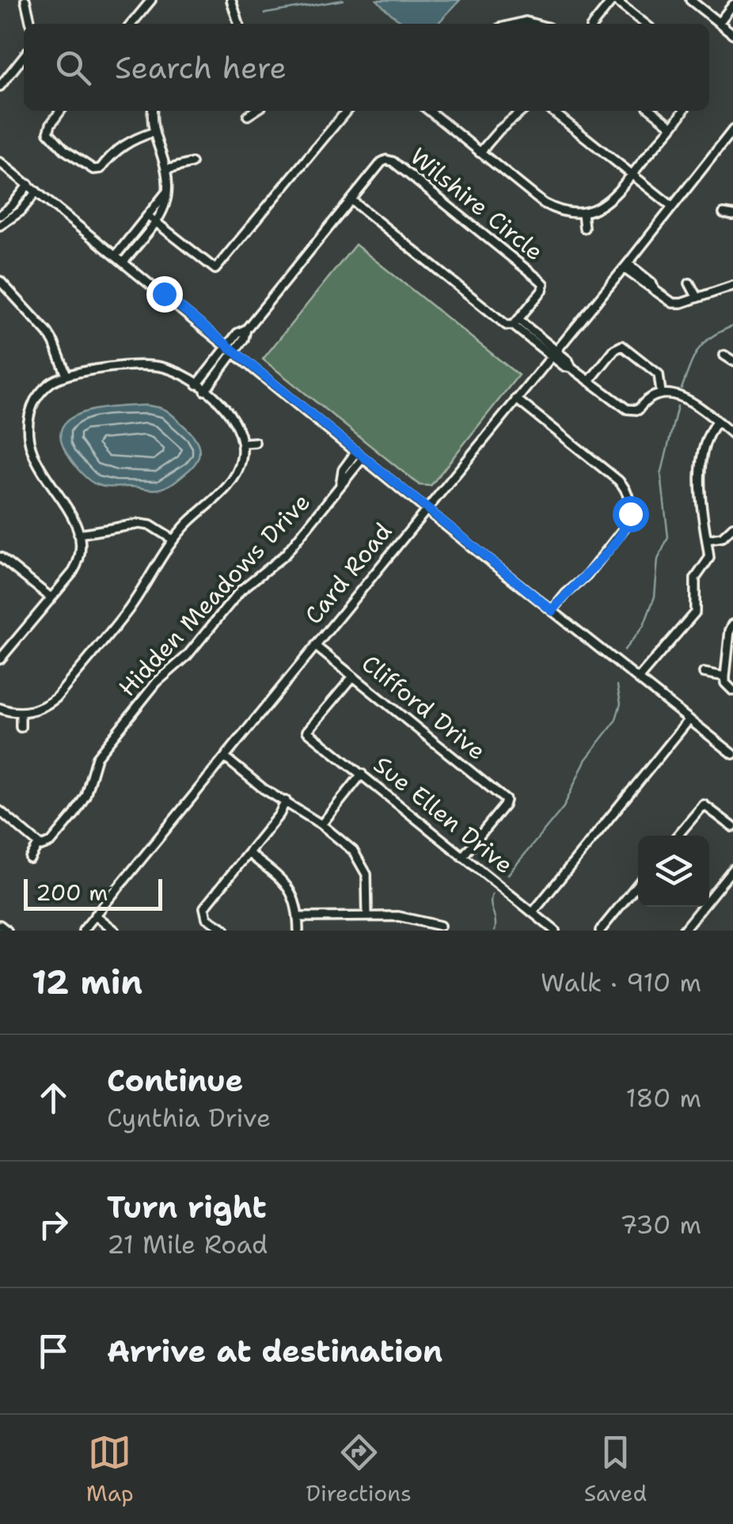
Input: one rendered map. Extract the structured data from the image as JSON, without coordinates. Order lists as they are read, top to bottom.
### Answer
{
  "streets": {
    "street": [
      "Wilshire Circle",
      "Card Road",
      "Hidden Meadows Drive",
      "Clifford Drive",
      "Sue Ellen Drive"
    ]
  },
  "crossings": [
    ["Card Road", "Clifford Drive"],
    ["Clifford Drive", "Sue Ellen Drive"]
  ],
  "scale_bar": "200 m",
  "page": {
    "search": "Search here",
    "scale": "200 m",
    "heading": ["12 min", "Walk · 910 m"],
    "list": [
      ["Continue", "Cynthia Drive", "180 m"],
      ["Turn right", "21 Mile Road", "730 m"],
      "Arrive at destination"
    ],
    "nav": ["Map", "Directions", "Saved"]
  }
}
